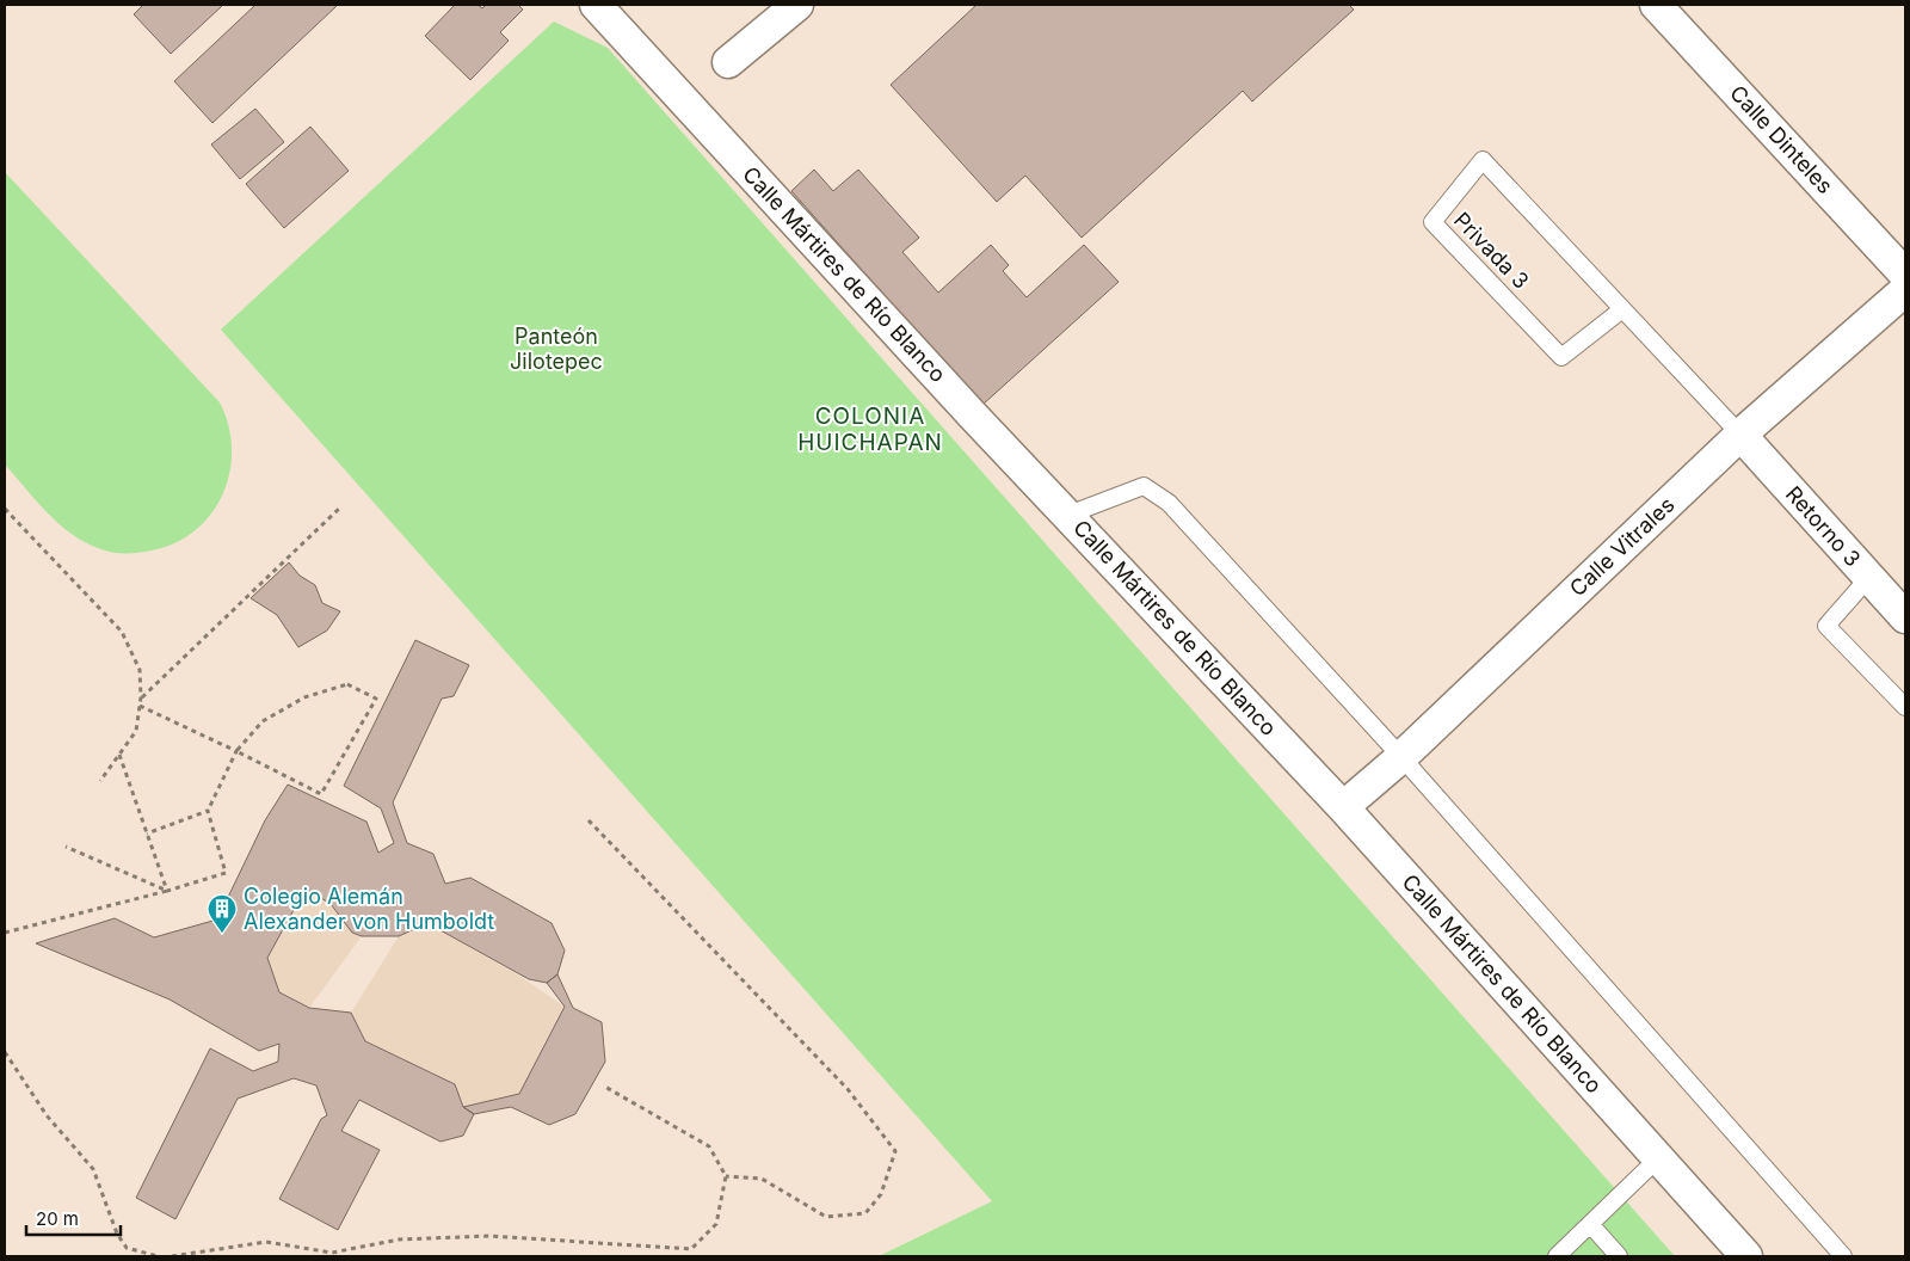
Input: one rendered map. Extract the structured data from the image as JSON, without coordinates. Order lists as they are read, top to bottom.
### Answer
{
  "streets": {
    "street": [
      "Calle Dinteles",
      "Calle Mártires de Río Blanco",
      "Retorno 3",
      "Calle Vitrales"
    ],
    "lane": ["Privada 3"]
  },
  "crossings": [
    ["Privada 3", "Retorno 3"],
    ["Privada 3", "Calle Vitrales"],
    ["Calle Mártires de Río Blanco", "Calle Vitrales"],
    ["Retorno 3", "Calle Vitrales"]
  ],
  "districts": ["COLONIA HUICHAPAN"],
  "parks": ["Panteón Jilotepec"],
  "places": {
    "building": ["Colegio Alemán Alexander von Humboldt"]
  },
  "scale_bar": "20 m"
}
